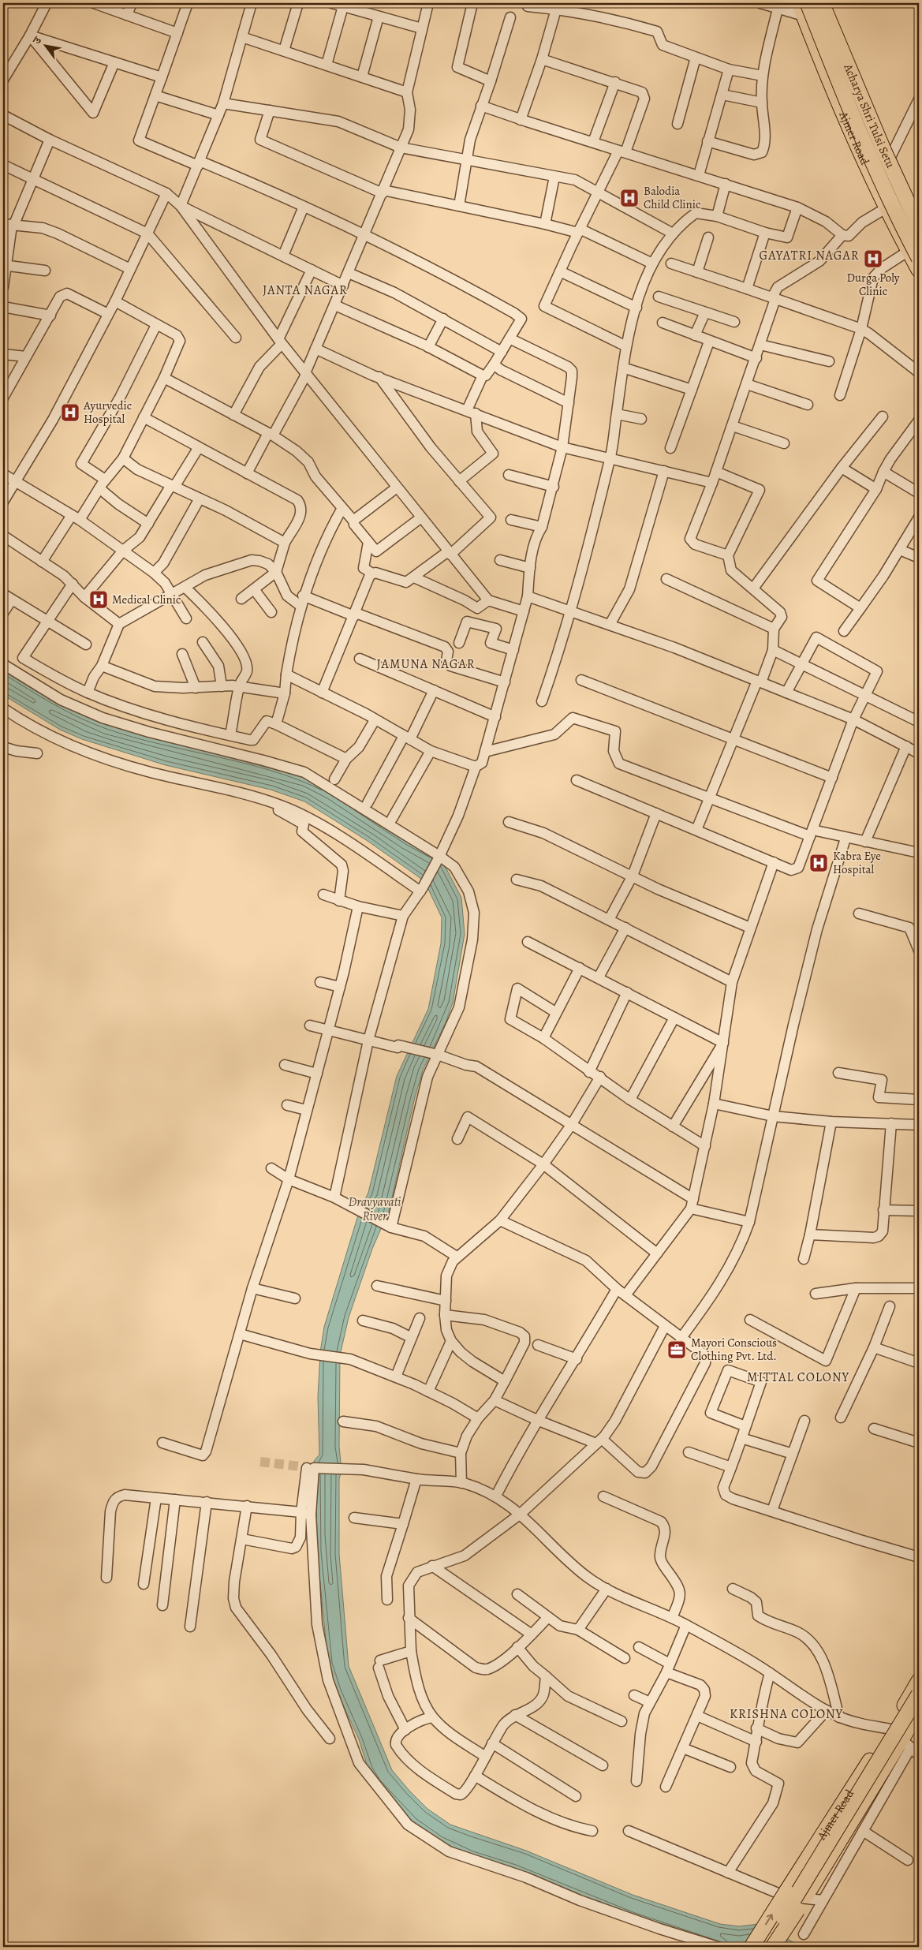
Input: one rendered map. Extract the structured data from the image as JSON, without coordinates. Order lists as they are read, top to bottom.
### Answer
{
  "streets": {
    "highway": ["Acharya Shri Tulsi Setu", "Ajmer Road"]
  },
  "crossings": [
    ["Acharya Shri Tulsi Setu", "Ajmer Road"]
  ],
  "districts": [
    "GAYATRI NAGAR",
    "JANTA NAGAR",
    "JAMUNA NAGAR",
    "MITTAL COLONY",
    "KRISHNA COLONY"
  ],
  "water": ["Dravyavati River"],
  "places": {
    "hospital": [
      "Balodia Child Clinic",
      "Durga Poly Clinic",
      "Ayurvedic Hospital",
      "Medical Clinic",
      "Kabra Eye Hospital"
    ],
    "office": ["Mayori Conscious Clothing Pvt. Ltd."]
  },
  "north": "top left"
}
